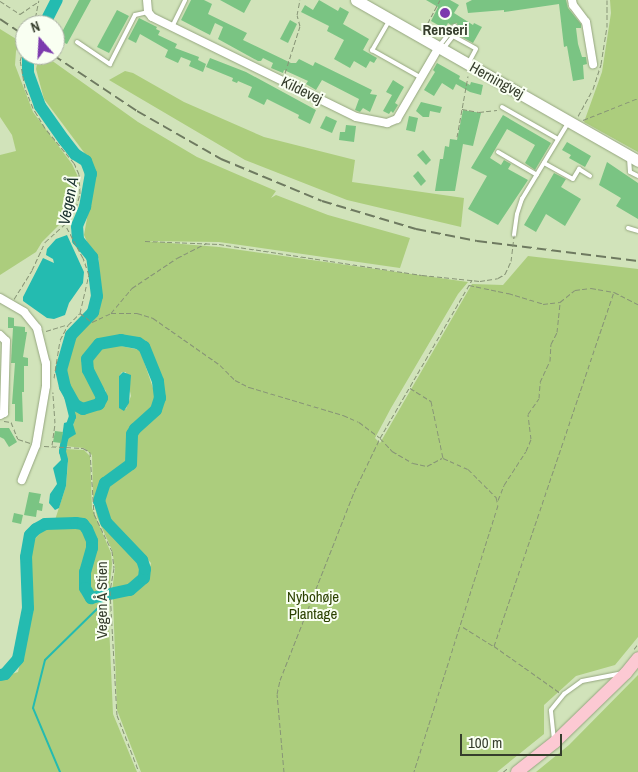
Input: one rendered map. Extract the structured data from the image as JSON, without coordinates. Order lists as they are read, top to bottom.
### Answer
{
  "streets": {
    "street": ["Herningvej", "Kildevej"],
    "path": ["Vegen Å Stien"]
  },
  "crossings": [
    ["Herningvej", "Kildevej"]
  ],
  "water": ["Vegen Å"],
  "parks": ["Nybohøje Plantage"],
  "places": ["Renseri"],
  "scale_bar": "100 m",
  "north": "top"
}
